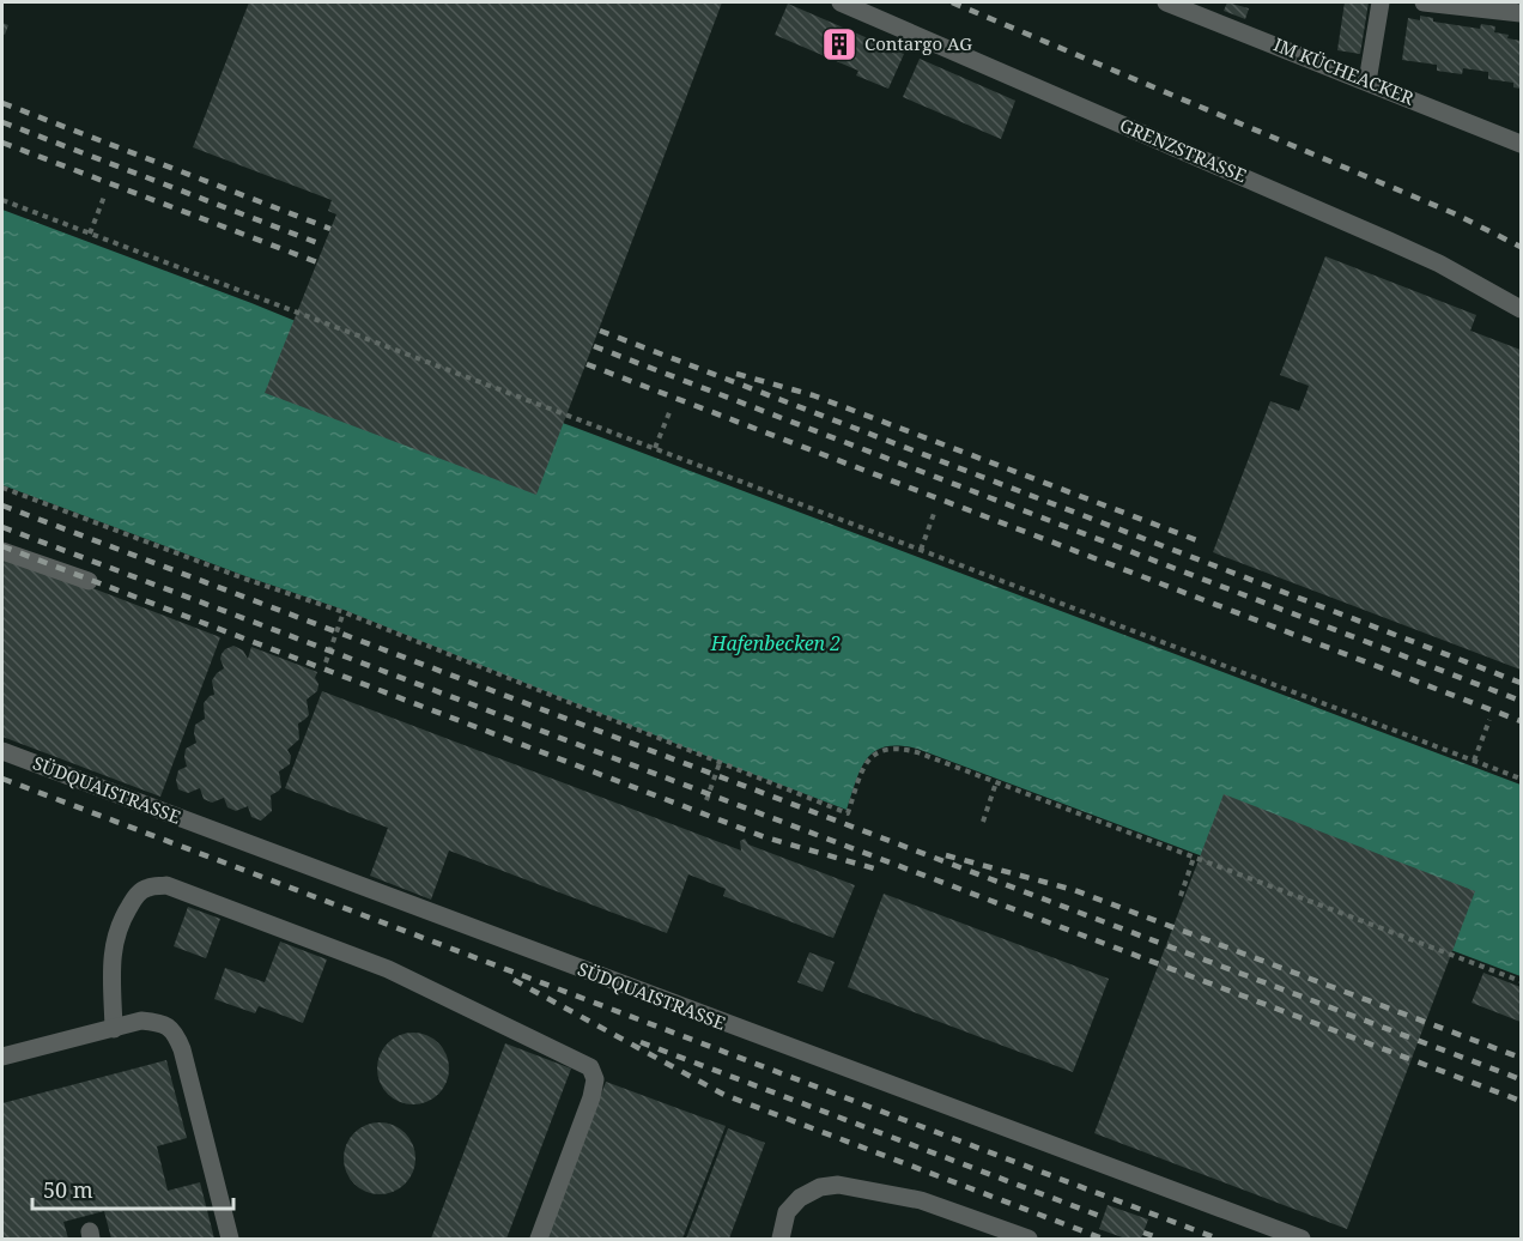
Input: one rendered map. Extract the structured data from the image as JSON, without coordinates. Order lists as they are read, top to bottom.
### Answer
{
  "streets": {
    "street": ["IM KÜCHEACKER", "GRENZSTRASSE", "SÜDQUAISTRASSE"]
  },
  "water": ["Hafenbecken 2"],
  "places": {
    "building": ["Contargo AG"]
  },
  "scale_bar": "50 m"
}
